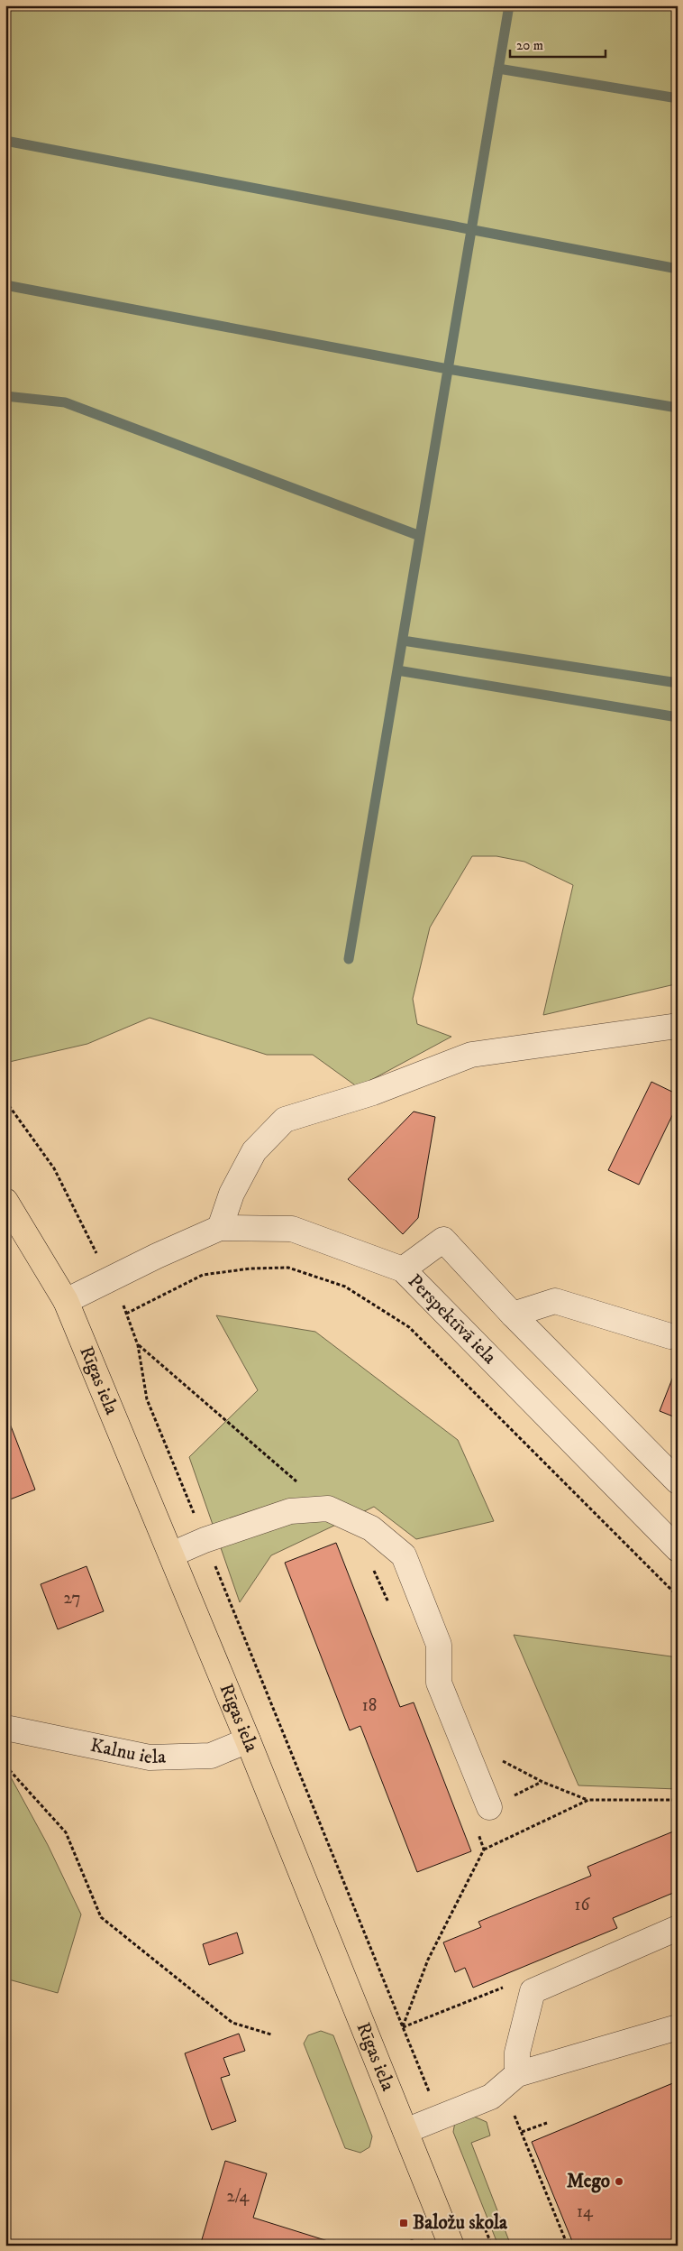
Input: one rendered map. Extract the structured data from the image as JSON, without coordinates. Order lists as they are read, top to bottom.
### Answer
{
  "streets": {
    "main road": ["Rīgas iela"],
    "street": ["Perspektīvā iela", "Kalnu iela"]
  },
  "crossings": [
    ["Perspektīvā iela", "Rīgas iela"],
    ["Rīgas iela", "Kalnu iela"]
  ],
  "places": {
    "other": ["Mego"],
    "transit": ["Baložu skola"]
  },
  "house_numbers": [
    "27",
    "18",
    "16",
    "2/4",
    "14"
  ],
  "scale_bar": "20 m"
}
